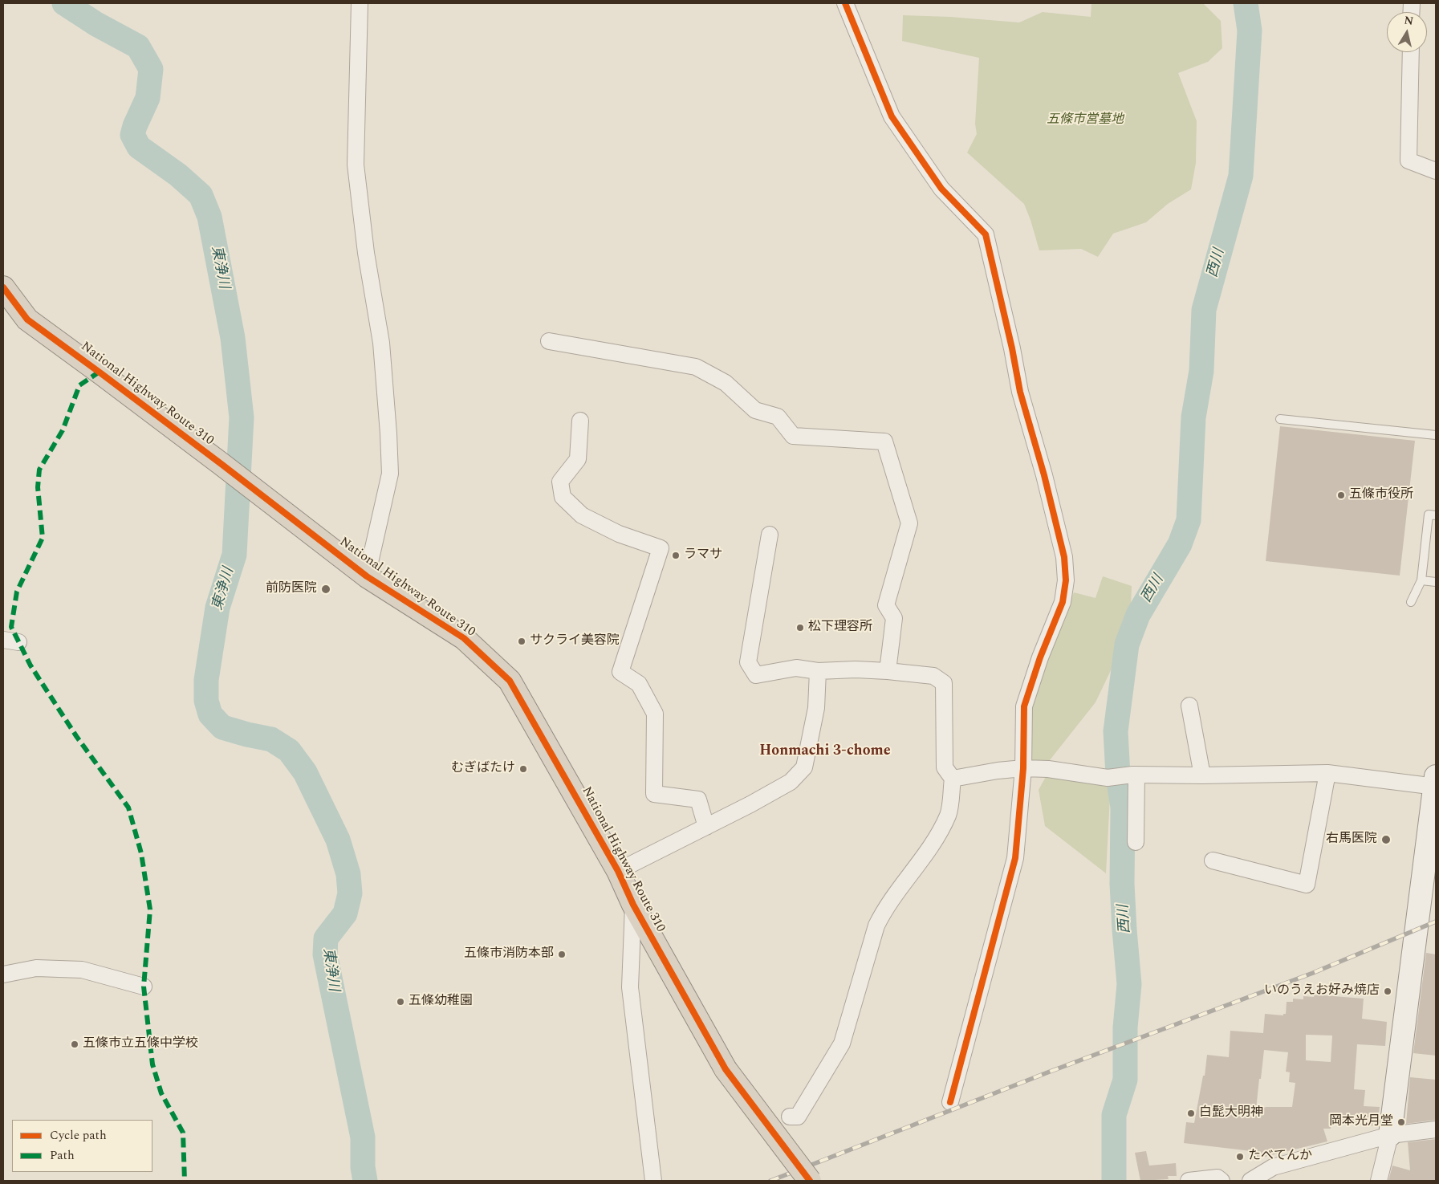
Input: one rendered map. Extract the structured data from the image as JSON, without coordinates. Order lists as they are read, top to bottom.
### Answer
{
  "streets": {
    "highway": ["National Highway Route 310"]
  },
  "districts": ["Honmachi 3-chome"],
  "water": ["西川", "東浄川"],
  "parks": ["五條市営墓地"],
  "places": [
    "五條市役所",
    "ラマサ",
    "前防医院",
    "松下理容所",
    "サクライ美容院",
    "むぎばたけ",
    "右馬医院",
    "五條市消防本部",
    "いのうえお好み焼店",
    "五條幼稚園",
    "五條市立五條中学校",
    "白髭大明神",
    "岡本光月堂",
    "たべてんか"
  ],
  "legend": ["Cycle path", "Path"],
  "north": "top"
}
